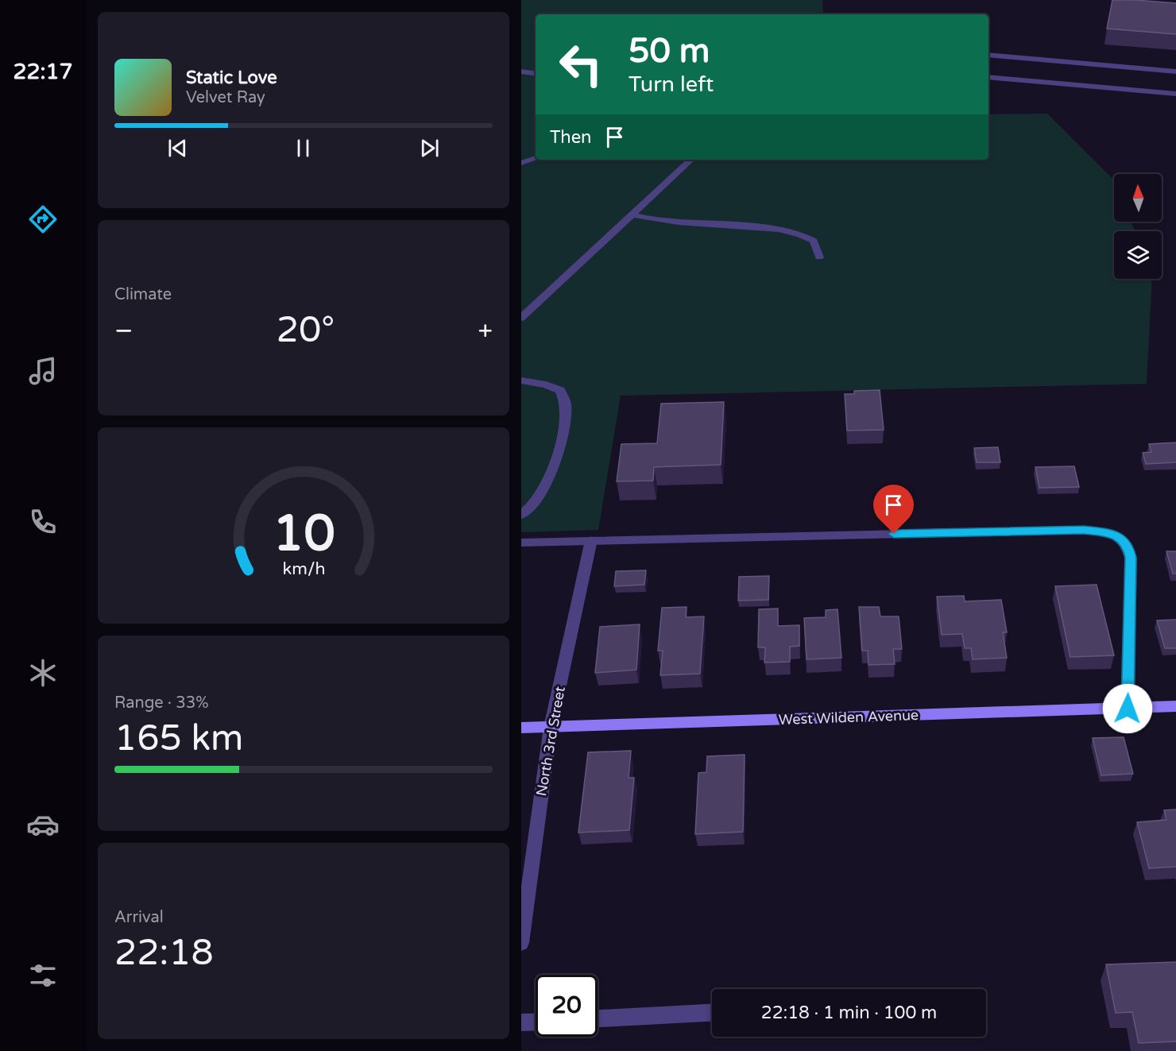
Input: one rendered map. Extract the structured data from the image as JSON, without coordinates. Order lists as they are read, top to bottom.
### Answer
{
  "streets": {
    "street": ["West Wilden Avenue", "North 3rd Street"]
  },
  "crossings": [
    ["West Wilden Avenue", "North 3rd Street"]
  ],
  "north": "top",
  "page": {
    "tabs": "22:17",
    "turn": ["50 m", "Turn left"],
    "song": ["Static Love", "Velvet Ray"],
    "then": "Then",
    "tile": [
      "Climate",
      ["Range · 33%", "165 km"],
      ["Arrival", "22:18"]
    ],
    "heat": ["−", "20°", "+"],
    "limit": "20",
    "trip": "22:18 · 1 min · 100 m",
    "gauge": ["10", "km/h"]
  }
}
